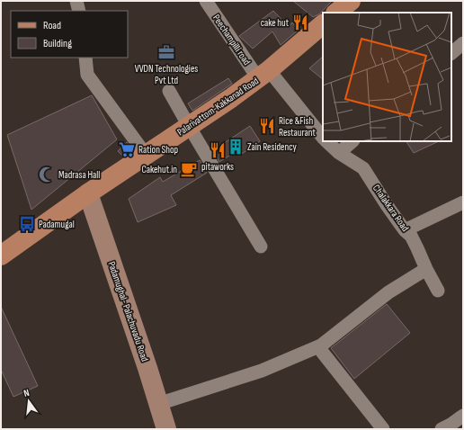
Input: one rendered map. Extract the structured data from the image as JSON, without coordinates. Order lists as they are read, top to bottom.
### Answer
{
  "streets": {
    "main road": ["Palarivattom-Kakkanad Road", "Padamughal- Palachuvadu Road"],
    "street": ["Peechampilli road", "Chalakkara Road"]
  },
  "crossings": [
    ["Peechampilli road", "Palarivattom-Kakkanad Road"],
    ["Palarivattom-Kakkanad Road", "Padamughal- Palachuvadu Road"]
  ],
  "places": {
    "restaurant": ["cake hut", "Rice &Fish Restaurant", "pitaworks"],
    "office": ["VVDN Technologies Pvt Ltd"],
    "building": ["Zain Residency"],
    "supermarket": ["Ration Shop"],
    "cafe": ["Cakehut.in"],
    "mosque": ["Madrasa Hall"],
    "bus stop": ["Padamugal"]
  },
  "legend": ["Road", "Building"],
  "north": "top"
}
